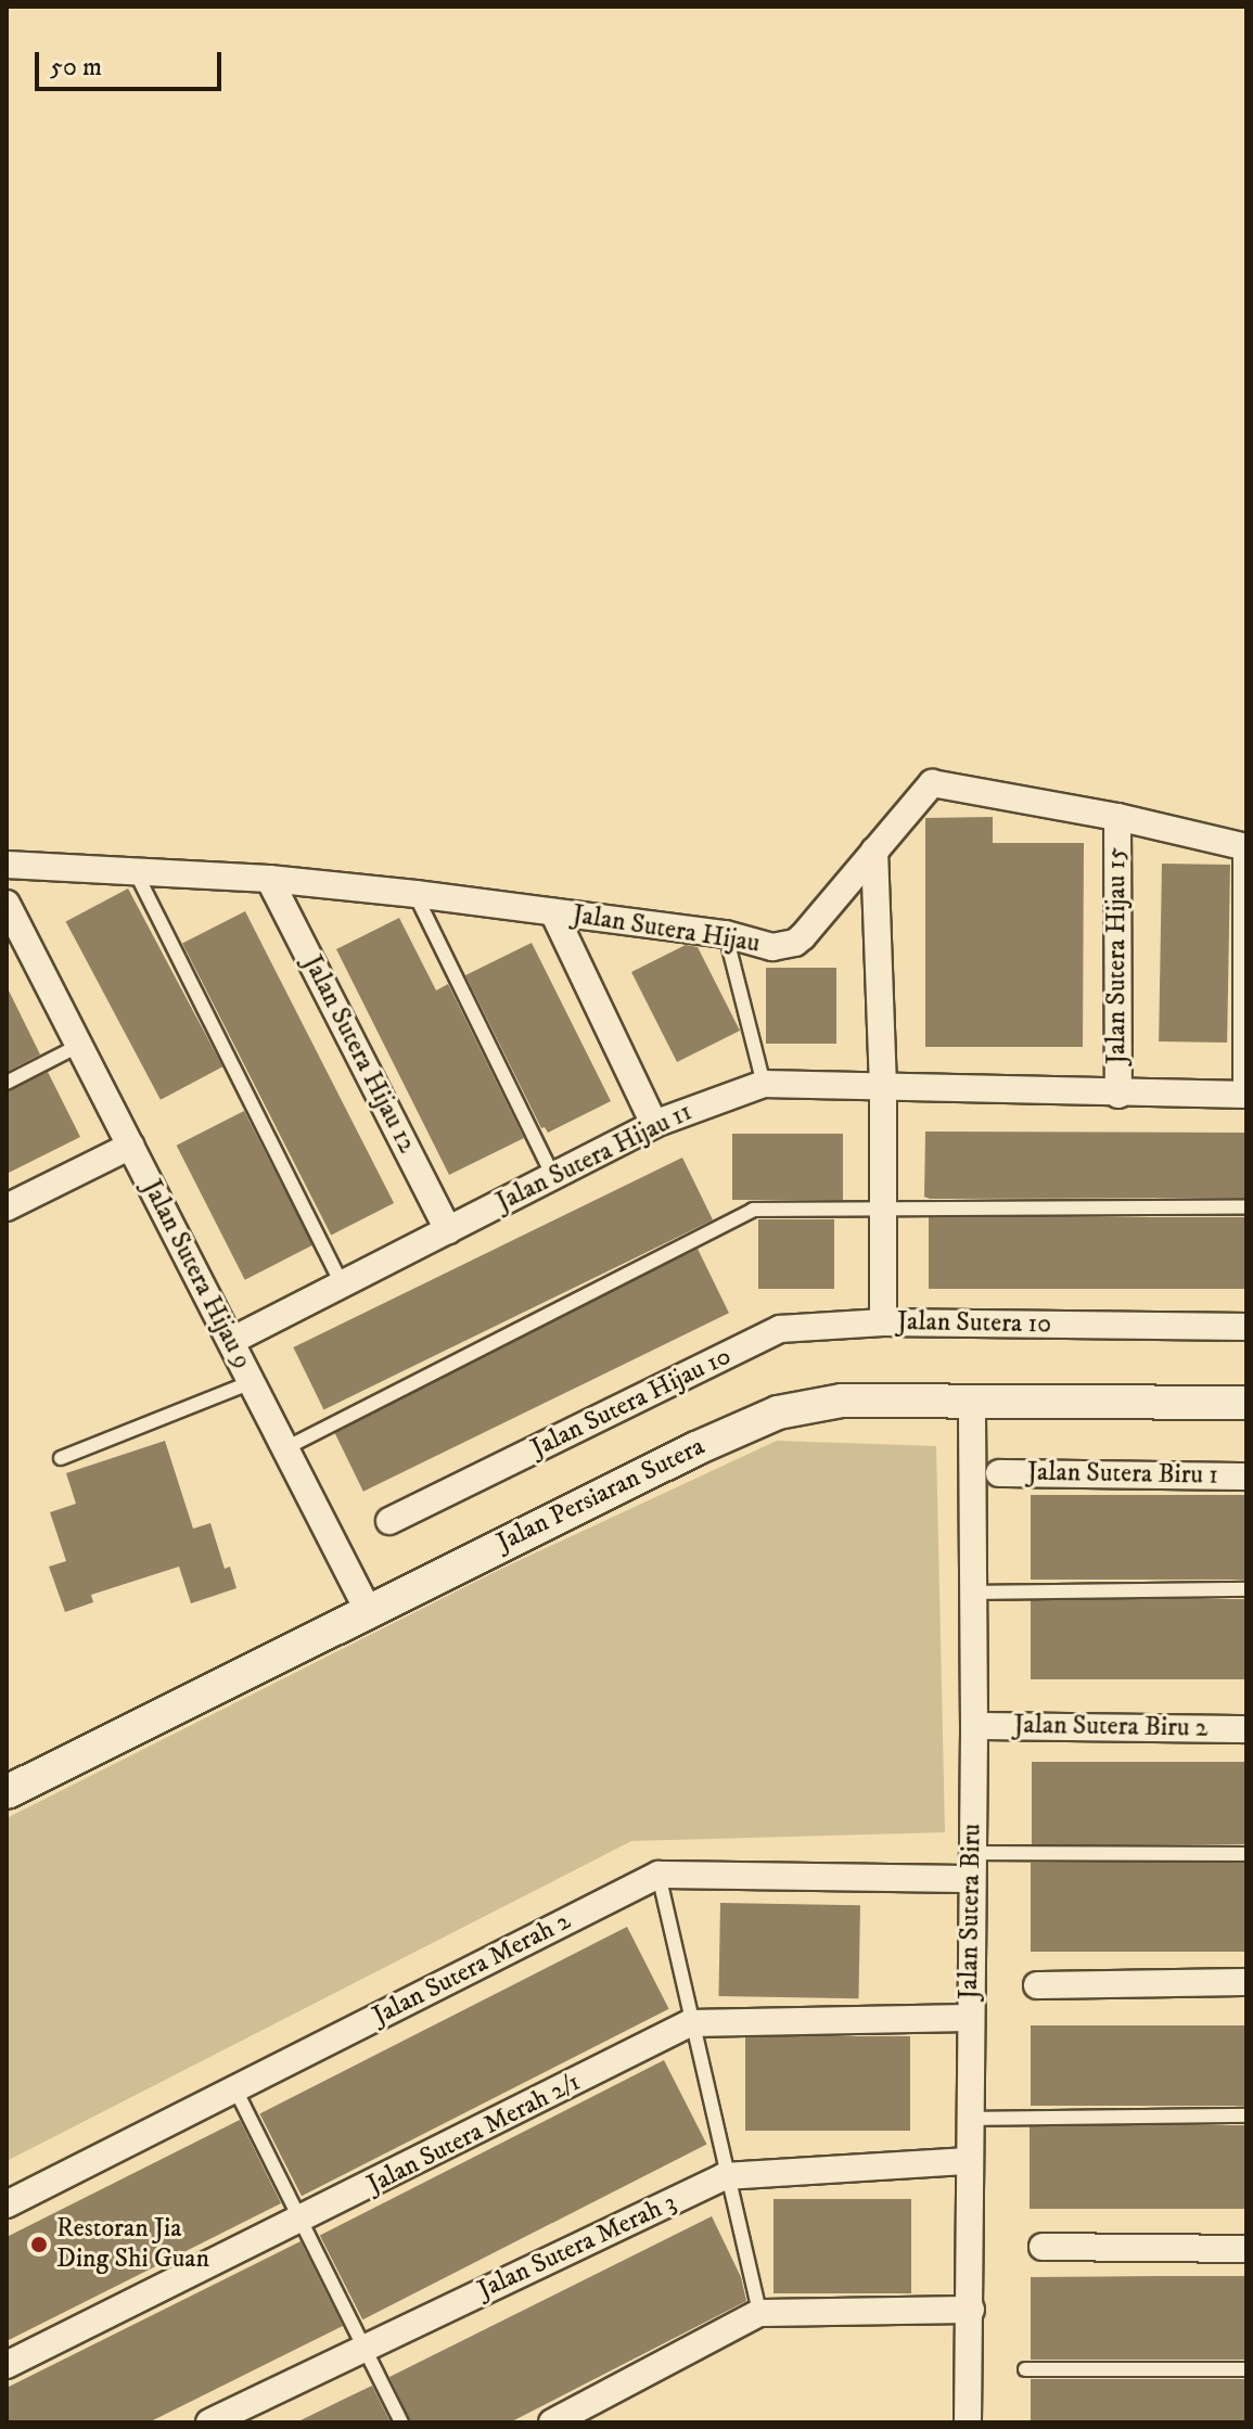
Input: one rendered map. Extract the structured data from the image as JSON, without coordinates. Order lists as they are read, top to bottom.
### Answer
{
  "streets": {
    "street": [
      "Jalan Sutera Hijau",
      "Jalan Sutera Hijau 15",
      "Jalan Sutera Hijau 12",
      "Jalan Sutera Hijau 11",
      "Jalan Sutera Hijau 9",
      "Jalan Sutera 10",
      "Jalan Sutera Hijau 10",
      "Jalan Sutera Biru 1",
      "Jalan Persiaran Sutera",
      "Jalan Sutera Biru 2",
      "Jalan Sutera Biru",
      "Jalan Sutera Merah 2",
      "Jalan Sutera Merah 2/1",
      "Jalan Sutera Merah 3"
    ]
  },
  "crossings": [
    ["Jalan Sutera Hijau", "Jalan Sutera Hijau 15"],
    ["Jalan Sutera Hijau", "Jalan Sutera Hijau 12"],
    ["Jalan Sutera Hijau", "Jalan Sutera 10"],
    ["Jalan Sutera Hijau 15", "Jalan Sutera Hijau 11"],
    ["Jalan Sutera Hijau 12", "Jalan Sutera Hijau 11"],
    ["Jalan Sutera Hijau 11", "Jalan Sutera Hijau 9"],
    ["Jalan Sutera Hijau 11", "Jalan Sutera 10"],
    ["Jalan Sutera Hijau 9", "Jalan Persiaran Sutera"],
    ["Jalan Sutera 10", "Jalan Sutera Hijau 10"],
    ["Jalan Persiaran Sutera", "Jalan Sutera Biru"],
    ["Jalan Sutera Biru 2", "Jalan Sutera Biru"],
    ["Jalan Sutera Biru", "Jalan Sutera Merah 2"],
    ["Jalan Sutera Biru", "Jalan Sutera Merah 2/1"],
    ["Jalan Sutera Biru", "Jalan Sutera Merah 3"]
  ],
  "places": ["Restoran Jia Ding Shi Guan"],
  "scale_bar": "50 m"
}
